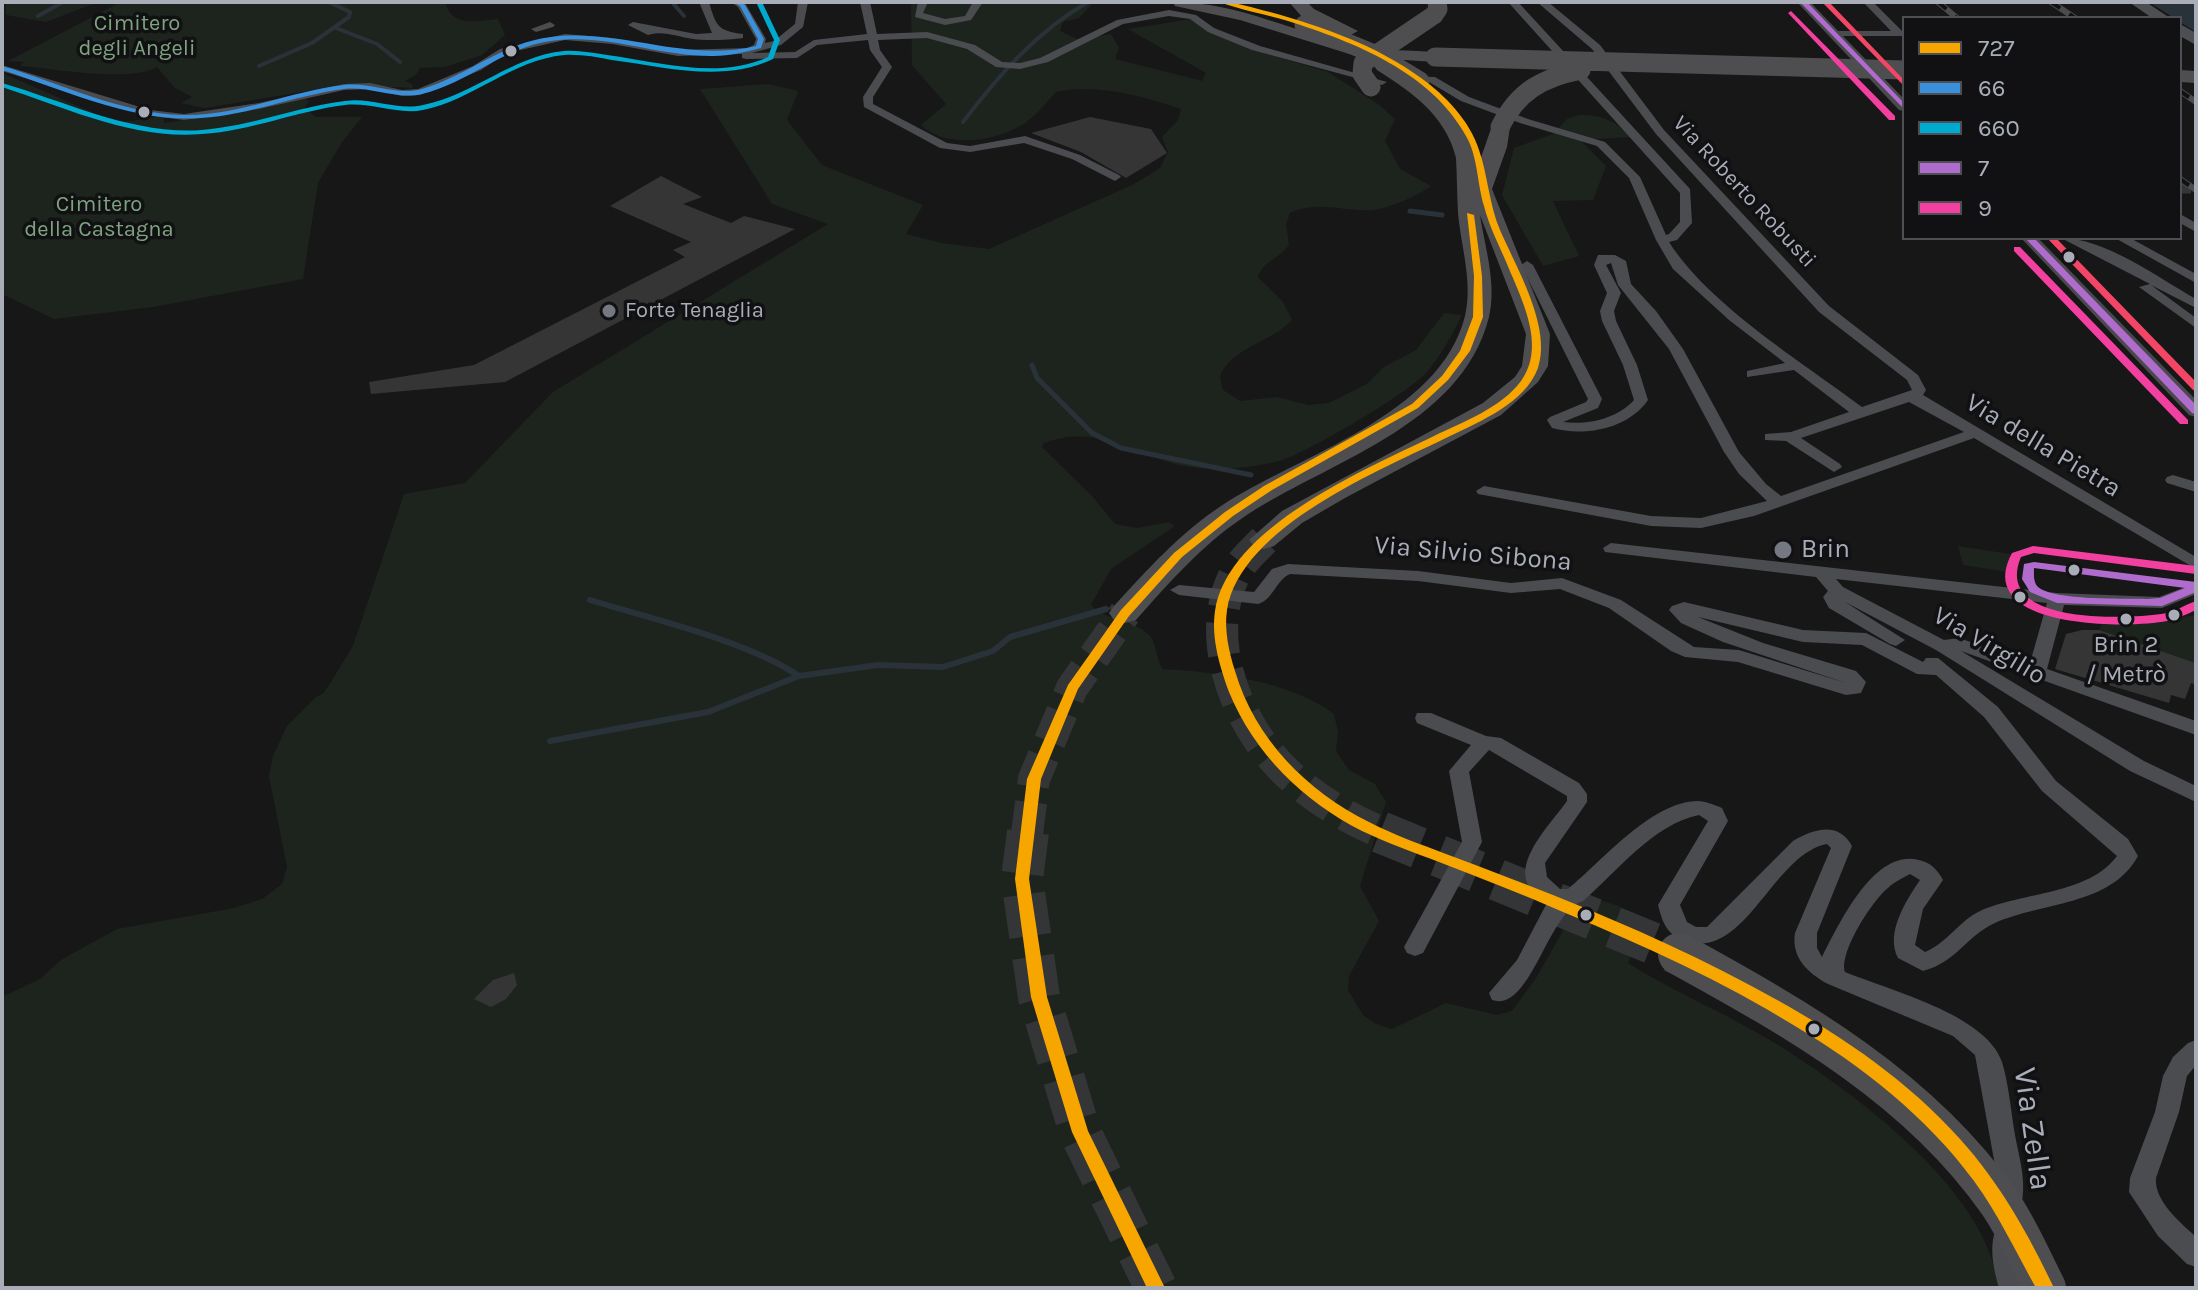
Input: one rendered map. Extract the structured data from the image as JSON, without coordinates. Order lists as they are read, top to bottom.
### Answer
{
  "streets": {
    "street": [
      "Via Roberto Robusti",
      "Via della Pietra",
      "Via Silvio Sibona",
      "Via Virgilio",
      "Via Zella"
    ]
  },
  "crossings": [
    ["Via Roberto Robusti", "Via della Pietra"]
  ],
  "parks": ["Cimitero degli Angeli", "Cimitero della Castagna"],
  "places": ["Forte Tenaglia", "Brin", "Brin 2 / Metrò"],
  "lines": [
    "transit line 727",
    "transit line 66",
    "transit line 660",
    "transit line 7",
    "transit line 9"
  ],
  "legend": [
    "727",
    "66",
    "660",
    "7",
    "9"
  ]
}
